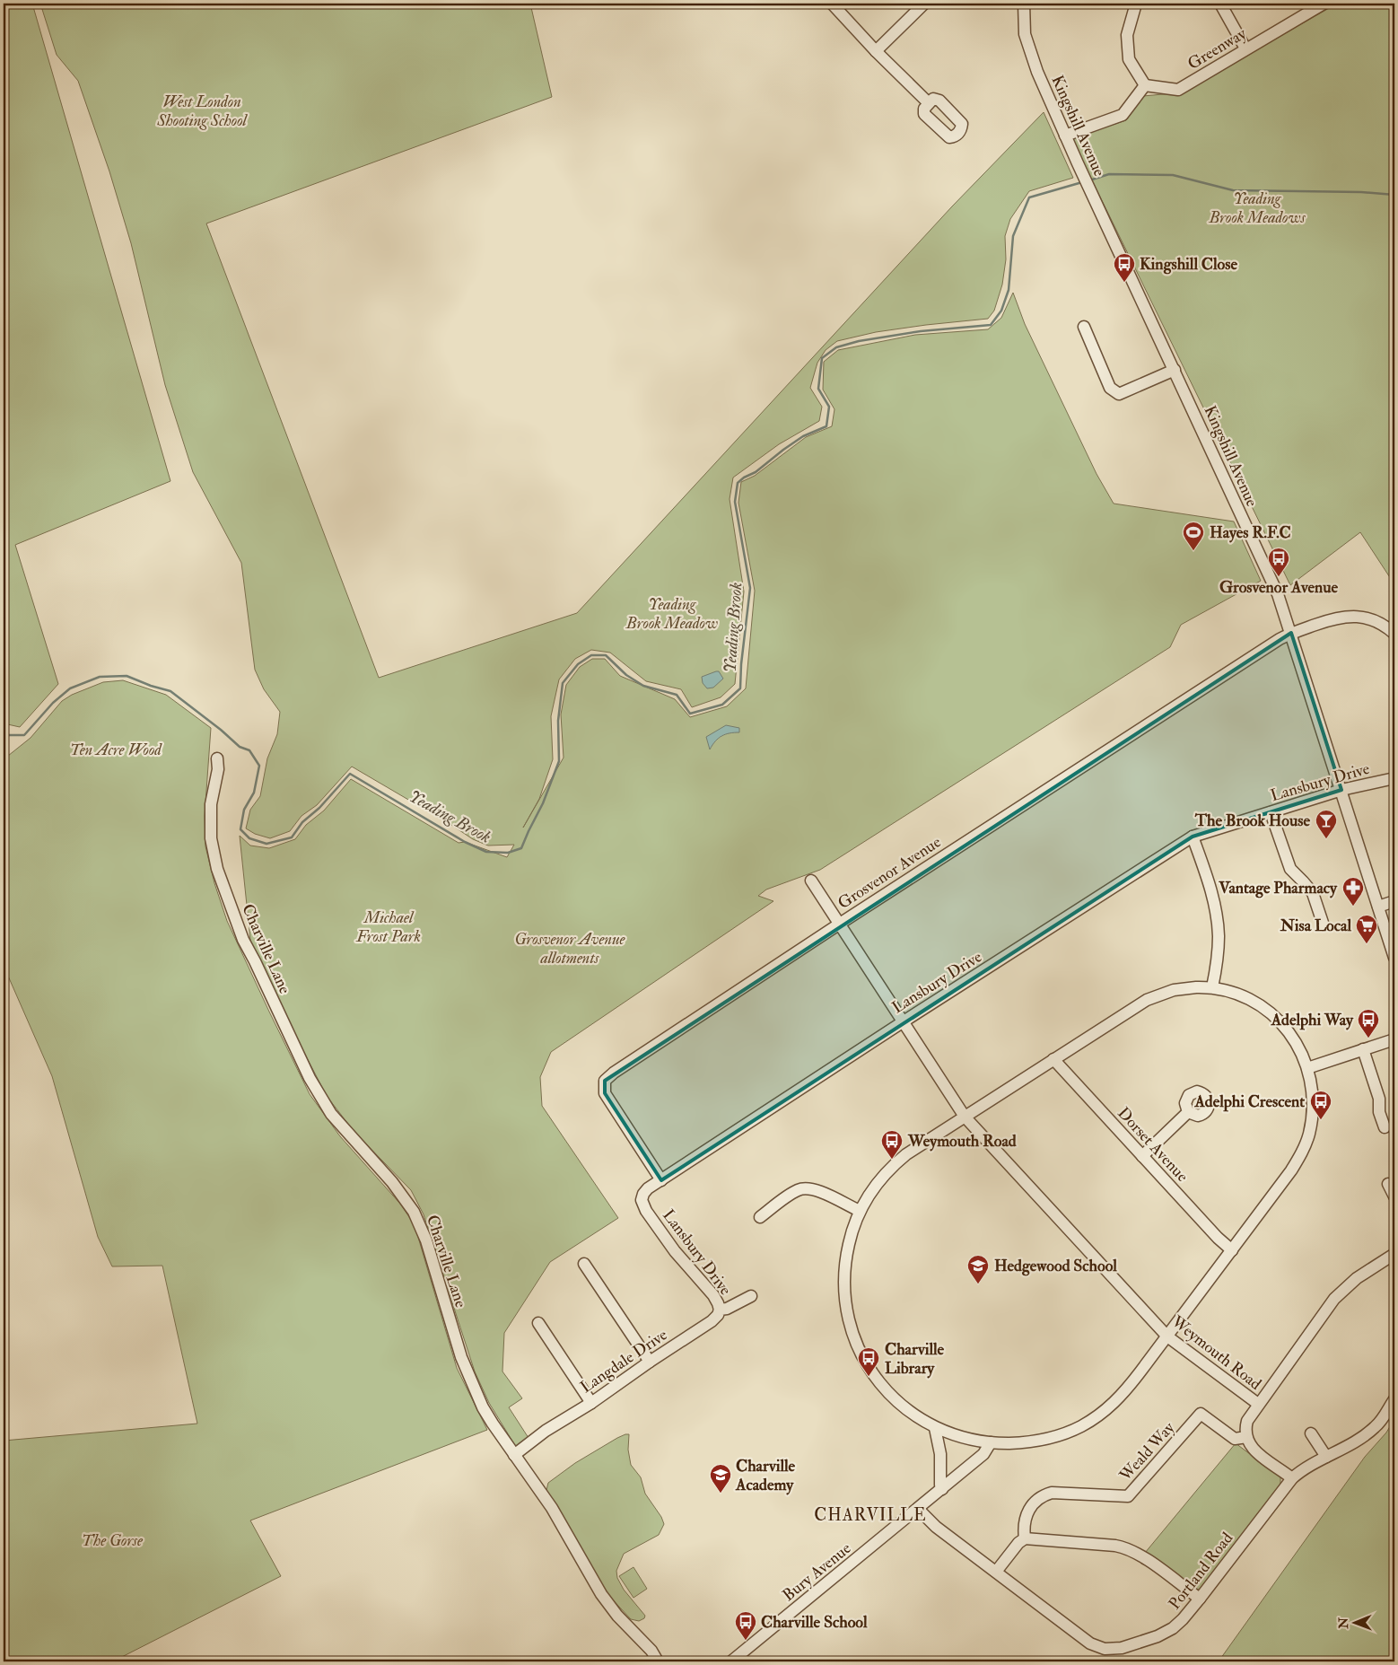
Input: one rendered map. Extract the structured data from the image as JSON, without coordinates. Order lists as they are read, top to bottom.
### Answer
{
  "streets": {
    "street": [
      "Greenway",
      "Kingshill Avenue",
      "Lansbury Drive",
      "Grosvenor Avenue",
      "Charville Lane",
      "Dorset Avenue",
      "Weymouth Road",
      "Langdale Drive",
      "Weald Way",
      "Portland Road",
      "Bury Avenue"
    ]
  },
  "crossings": [
    ["Kingshill Avenue", "Lansbury Drive"],
    ["Kingshill Avenue", "Grosvenor Avenue"],
    ["Lansbury Drive", "Grosvenor Avenue"],
    ["Lansbury Drive", "Weymouth Road"],
    ["Lansbury Drive", "Langdale Drive"],
    ["Grosvenor Avenue", "Weymouth Road"],
    ["Charville Lane", "Langdale Drive"],
    ["Portland Road", "Bury Avenue"]
  ],
  "districts": ["CHARVILLE"],
  "water": ["Yeading Brook"],
  "parks": [
    "West London Shooting School",
    "Yeading Brook Meadows",
    "Yeading Brook Meadow",
    "Ten Acre Wood",
    "Michael Frost Park",
    "Grosvenor Avenue allotments",
    "The Gorse"
  ],
  "places": {
    "bus stop": [
      "Kingshill Close",
      "Grosvenor Avenue",
      "Adelphi Way",
      "Adelphi Crescent",
      "Weymouth Road",
      "Charville Library",
      "Charville School"
    ],
    "sports": ["Hayes R.F.C"],
    "bar": ["The Brook House"],
    "pharmacy": ["Vantage Pharmacy"],
    "supermarket": ["Nisa Local"],
    "school or university": ["Hedgewood School", "Charville Academy"]
  },
  "north": "left"
}
